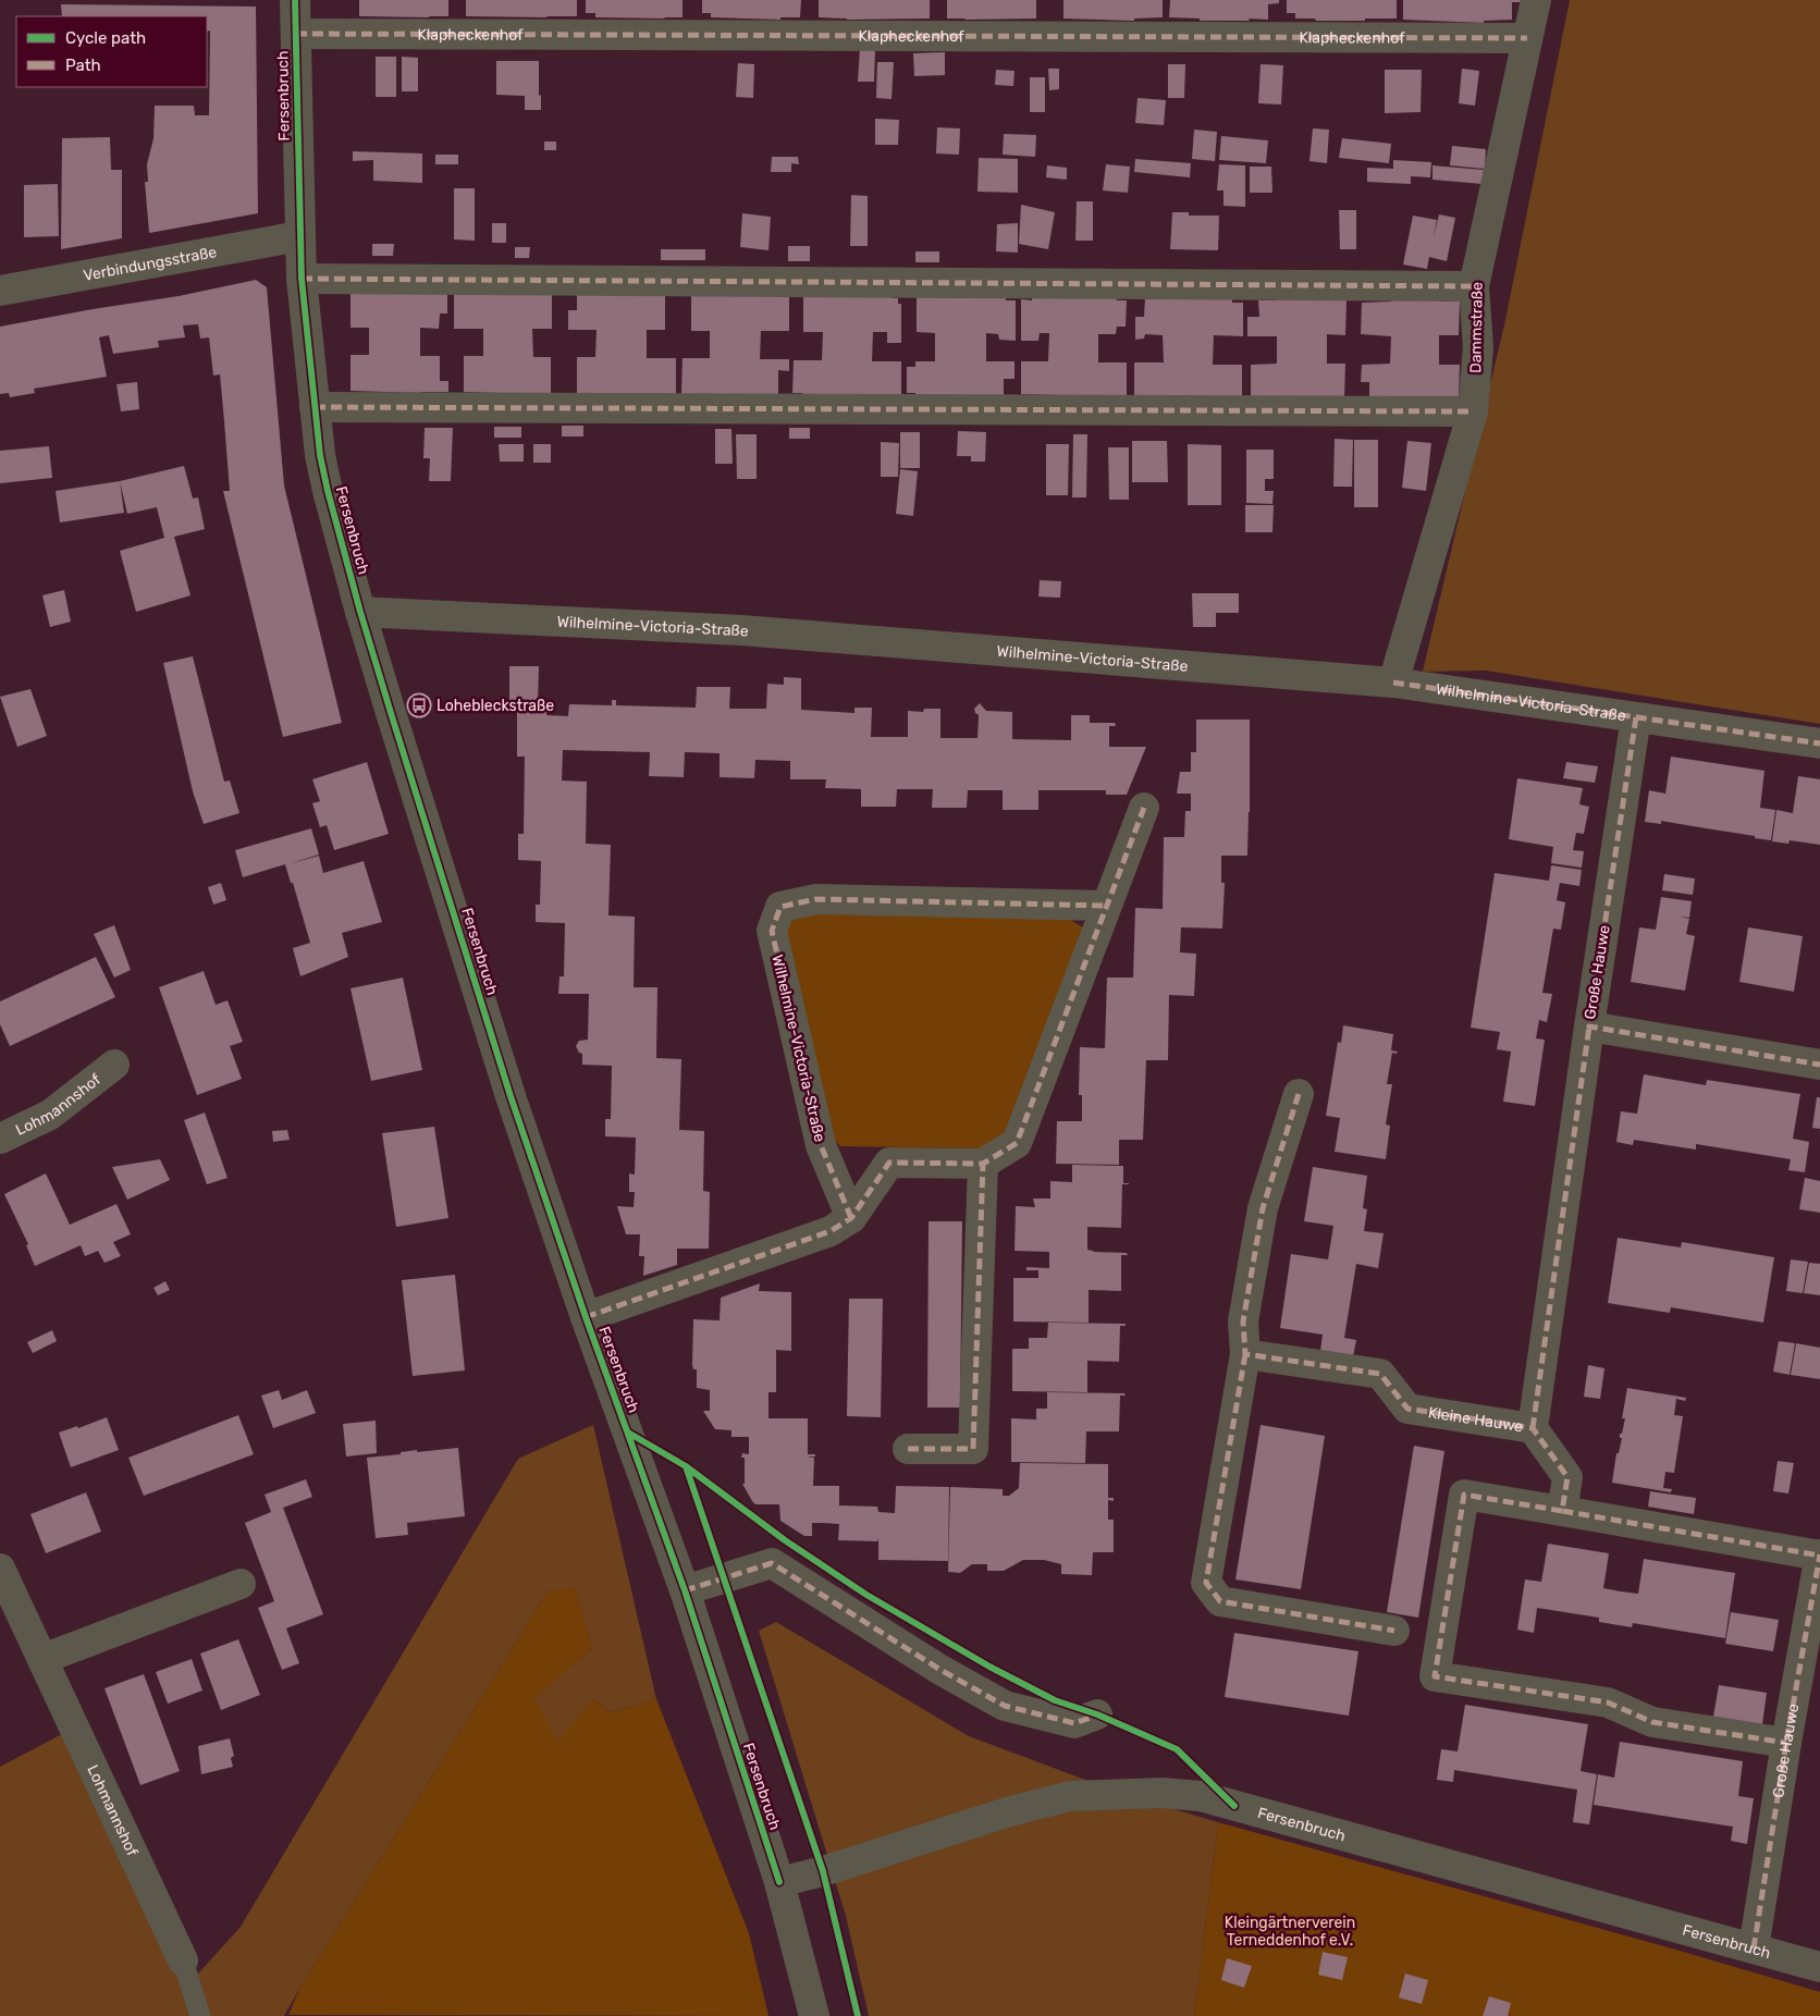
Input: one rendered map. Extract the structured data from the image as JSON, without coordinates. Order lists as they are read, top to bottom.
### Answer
{
  "streets": {
    "street": [
      "Klapheckenhof",
      "Fersenbruch",
      "Verbindungsstraße",
      "Dammstraße",
      "Wilhelmine-Victoria-Straße",
      "Große Hauwe",
      "Lohmannshof",
      "Kleine Hauwe"
    ]
  },
  "crossings": [
    ["Klapheckenhof", "Fersenbruch"],
    ["Klapheckenhof", "Dammstraße"],
    ["Fersenbruch", "Verbindungsstraße"],
    ["Fersenbruch", "Wilhelmine-Victoria-Straße"],
    ["Fersenbruch", "Große Hauwe"],
    ["Dammstraße", "Wilhelmine-Victoria-Straße"],
    ["Wilhelmine-Victoria-Straße", "Große Hauwe"]
  ],
  "parks": ["Kleingärtnerverein Terneddenhof e.V."],
  "places": {
    "bus stop": ["Lohebleckstraße"]
  },
  "legend": ["Cycle path", "Path"]
}
